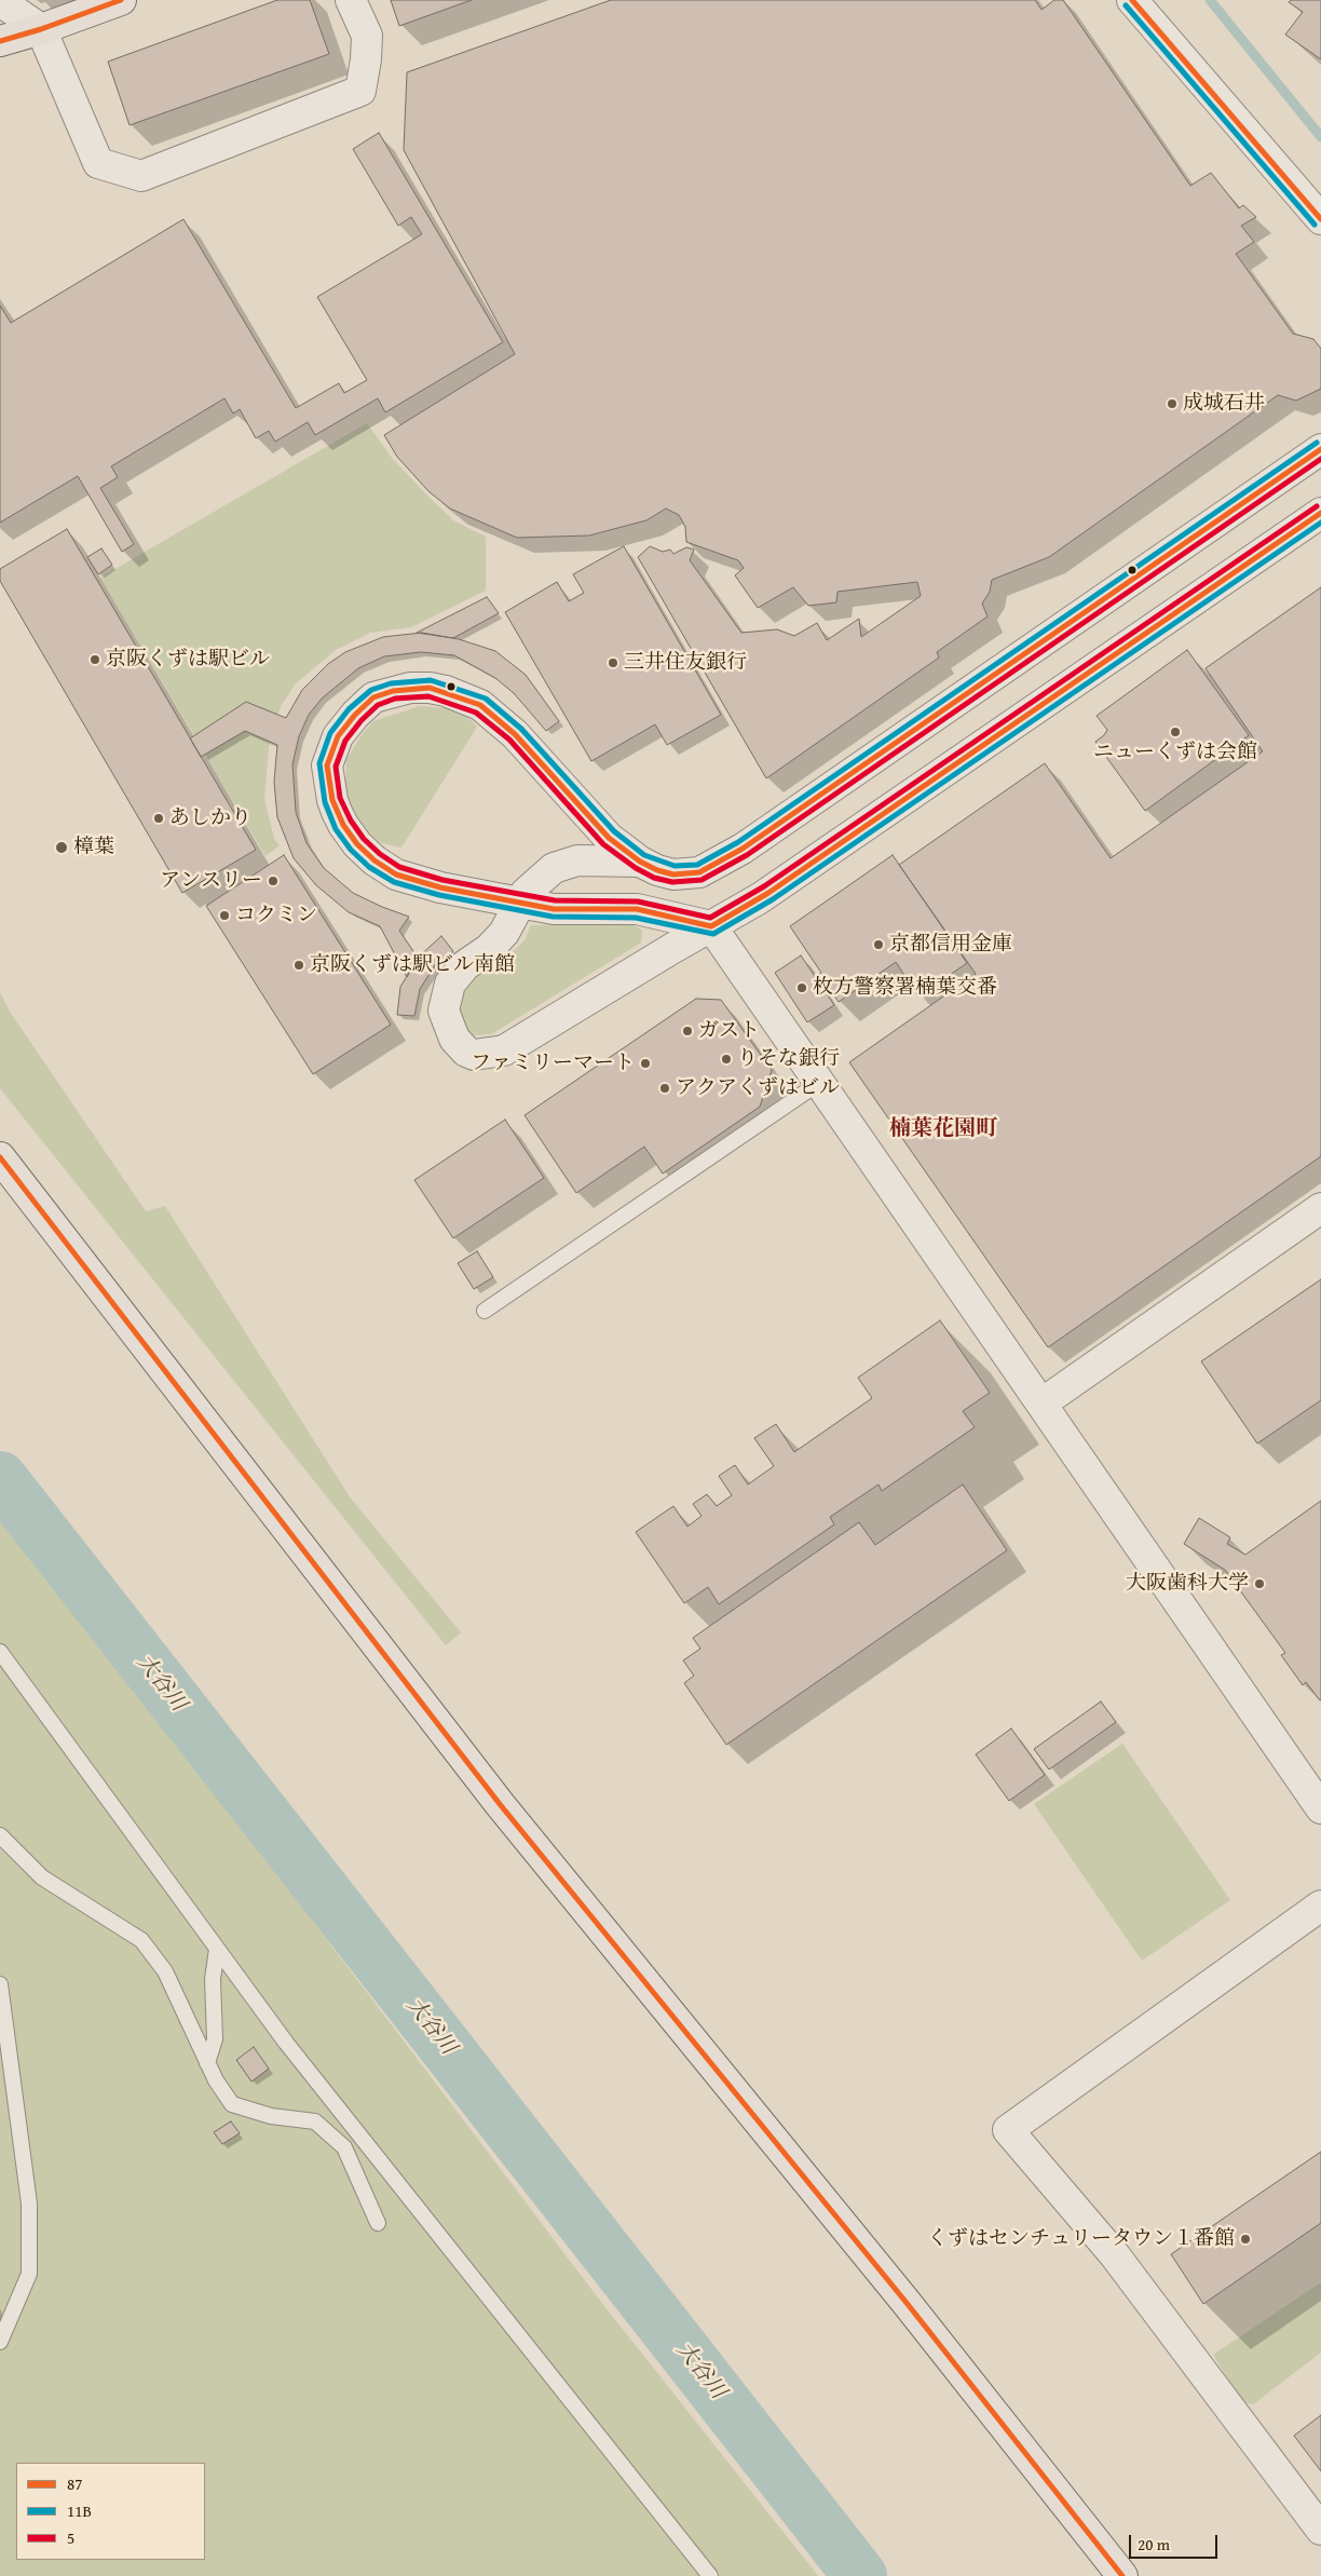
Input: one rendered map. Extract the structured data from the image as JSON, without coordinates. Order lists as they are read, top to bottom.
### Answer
{
  "districts": ["楠葉花園町"],
  "water": ["大谷川"],
  "places": [
    "成城石井",
    "京阪くずは駅ビル",
    "三井住友銀行",
    "ニューくずは会館",
    "あしかり",
    "樟葉",
    "アンスリー",
    "コクミン",
    "京都信用金庫",
    "京阪くずは駅ビル南館",
    "枚方警察署楠葉交番",
    "ガスト",
    "りそな銀行",
    "ファミリーマート",
    "アクアくずはビル",
    "大阪歯科大学",
    "くずはセンチュリータウン１番館"
  ],
  "lines": ["transit line 87", "transit line 11B", "transit line 5"],
  "legend": ["87", "11B", "5"],
  "scale_bar": "20 m"
}
